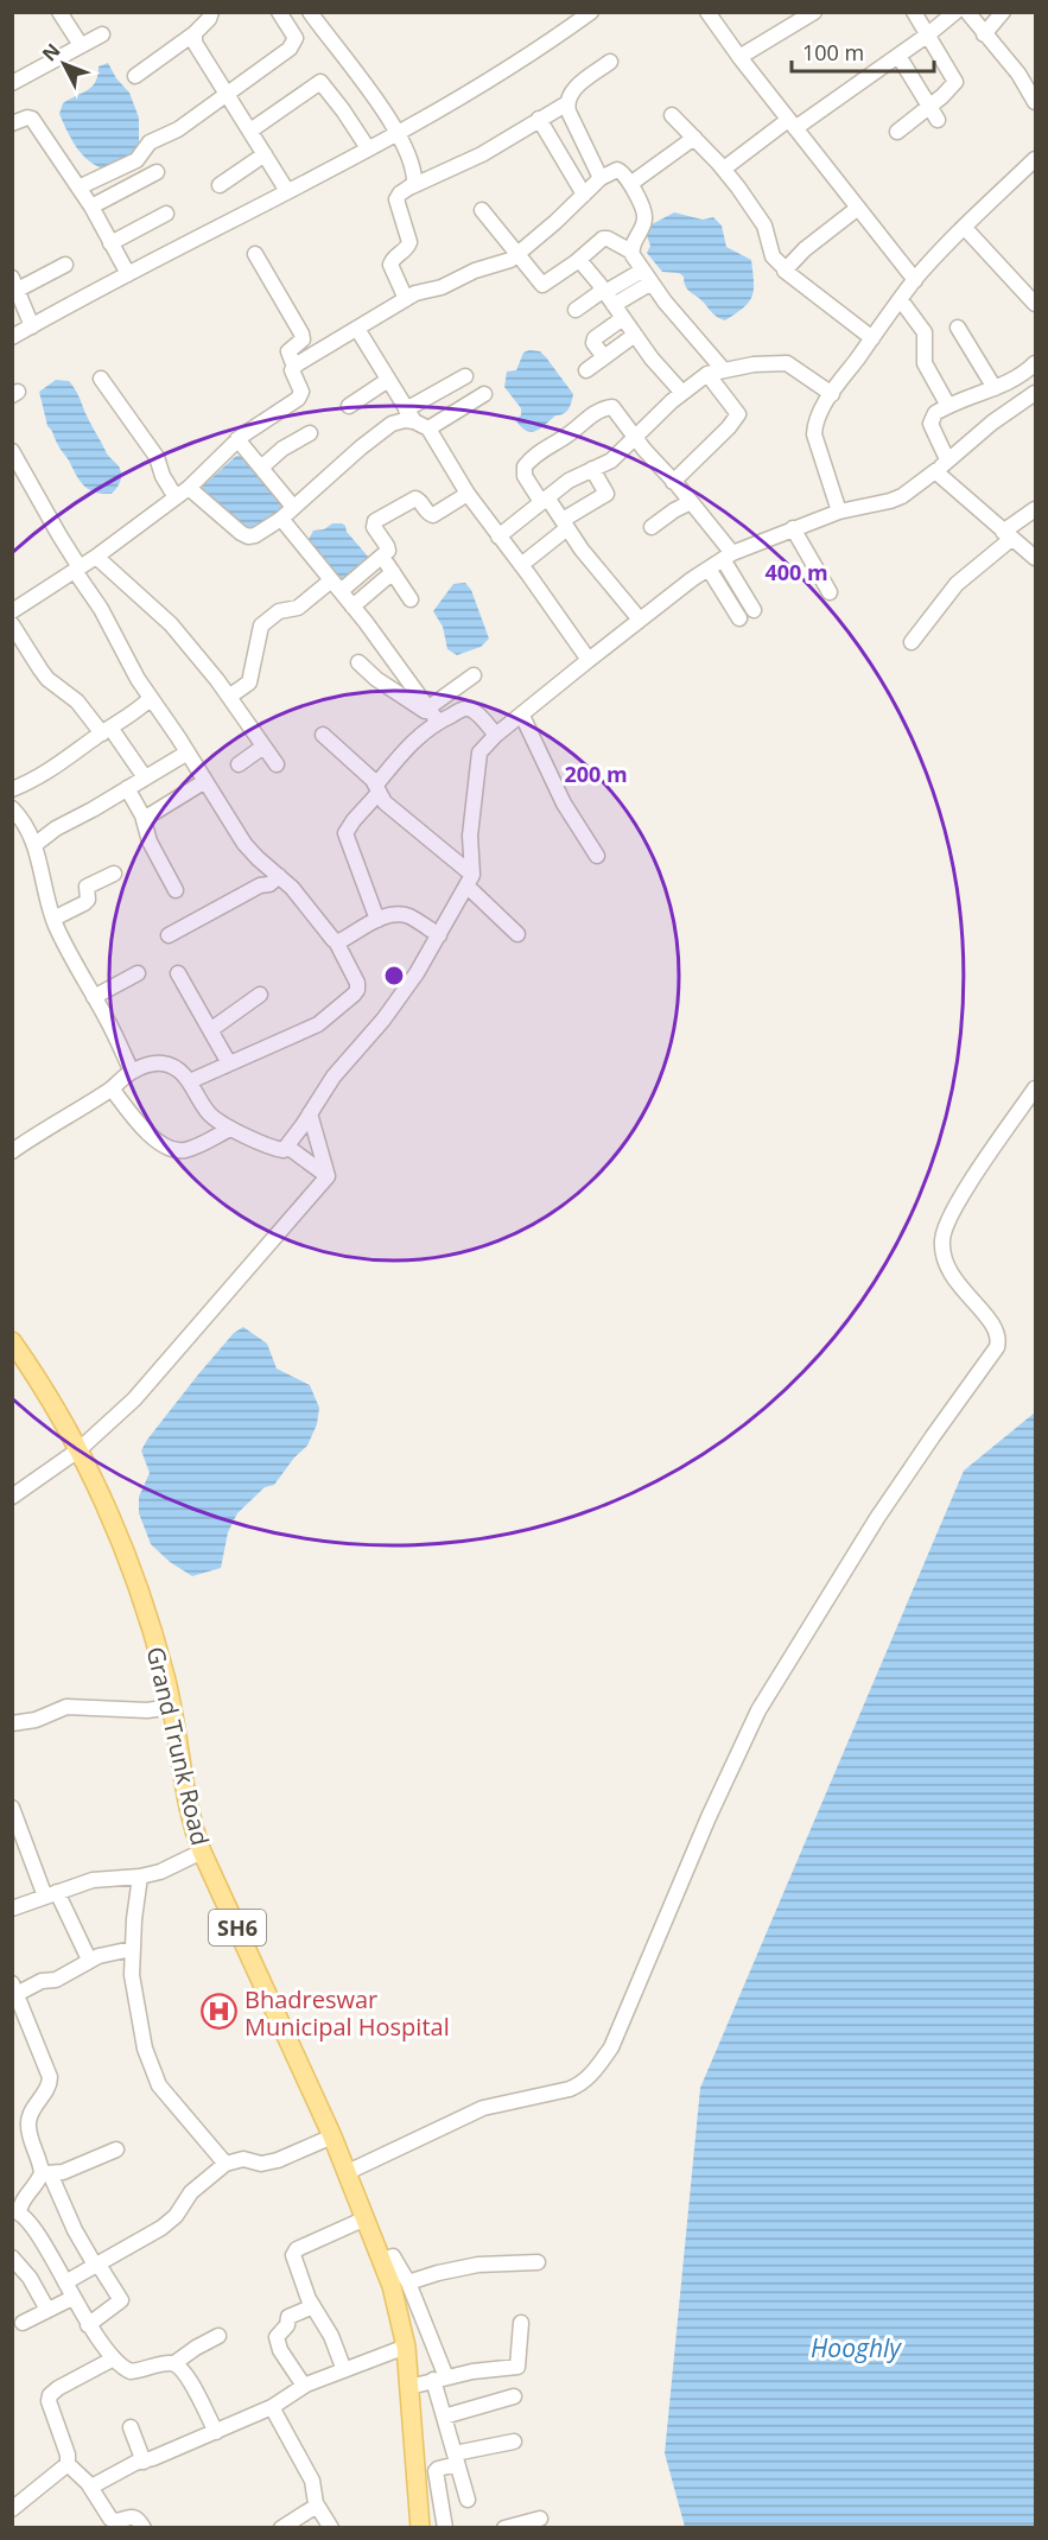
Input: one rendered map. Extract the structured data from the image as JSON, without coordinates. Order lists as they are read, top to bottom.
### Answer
{
  "streets": {
    "main road": ["Grand Trunk Road", "SH6"]
  },
  "water": ["Hooghly"],
  "places": {
    "hospital": ["Bhadreswar Municipal Hospital"]
  },
  "scale_bar": "100 m",
  "north": "top left",
  "rings": ["400 m", "200 m"]
}
